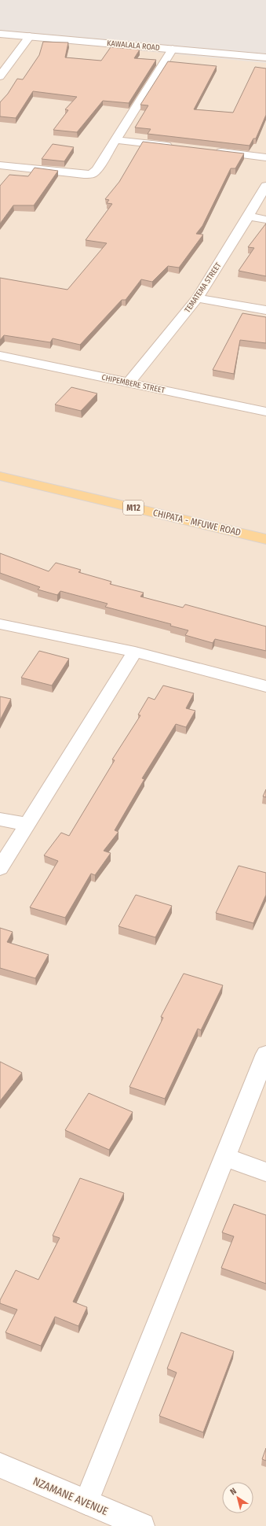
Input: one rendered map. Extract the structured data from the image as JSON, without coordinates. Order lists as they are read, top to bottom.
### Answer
{
  "streets": {
    "main road": ["M12", "CHIPATA - MFUWE ROAD"],
    "street": [
      "KAWALALA ROAD",
      "TEMATEMA STREET",
      "CHIPEMBERE STREET",
      "NZAMANE AVENUE"
    ]
  },
  "crossings": [
    ["TEMATEMA STREET", "CHIPEMBERE STREET"]
  ],
  "north": "top left"
}
